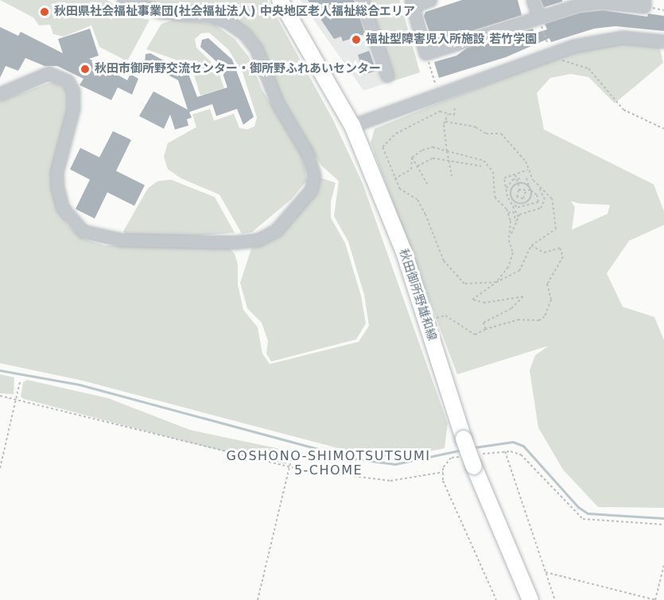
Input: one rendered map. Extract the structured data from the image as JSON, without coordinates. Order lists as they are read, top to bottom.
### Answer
{
  "streets": {
    "main road": ["秋田御所野雄和線"]
  },
  "districts": ["GOSHONO-SHIMOTSUTSUMI 5-CHOME"],
  "places": ["秋田県社会福祉事業団(社会福祉法人) 中央地区老人福祉総合エリア", "福祉型障害児入所施設 若竹学園", "秋田市御所野交流センター・御所野ふれあいセンター"]
}
